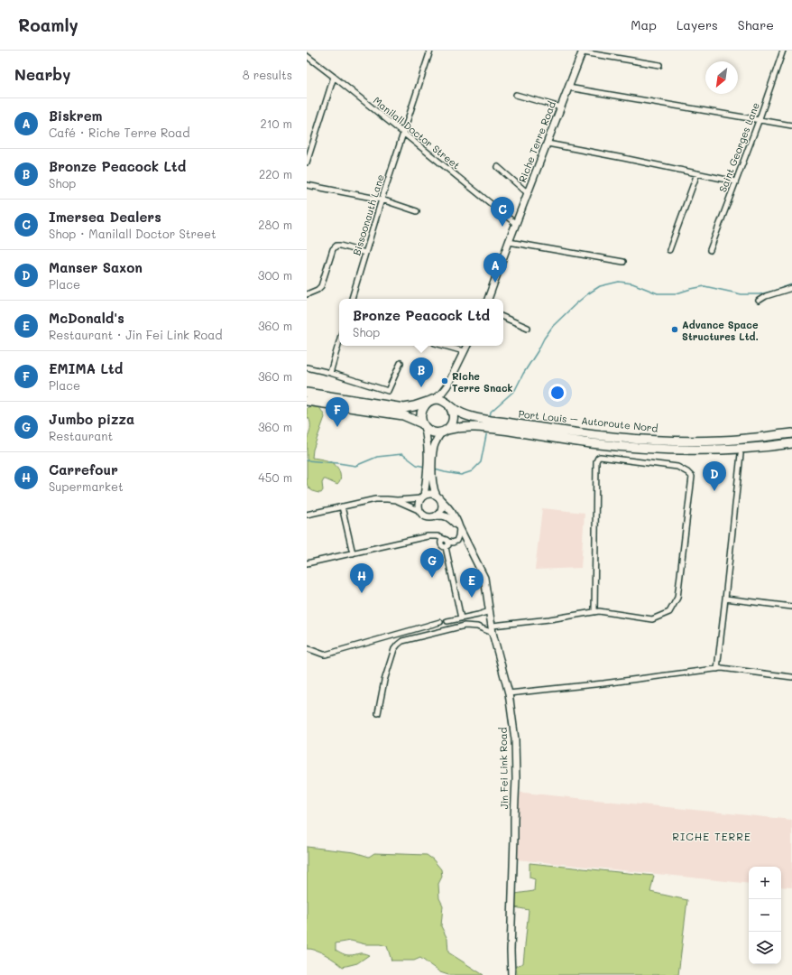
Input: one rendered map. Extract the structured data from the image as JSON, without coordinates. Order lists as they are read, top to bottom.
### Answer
{
  "streets": {
    "highway": ["Port Louis – Autoroute Nord"],
    "main road": ["Riche Terre Road", "Jin Fei Link Road"],
    "street": ["Manilall Doctor Street", "Saint Georges Lane", "Bissoonauth Lane"]
  },
  "crossings": [
    ["Manilall Doctor Street", "Riche Terre Road"],
    ["Manilall Doctor Street", "Bissoonauth Lane"]
  ],
  "districts": ["RICHE TERRE"],
  "places": ["Advance Space Structures Ltd.", "Riche Terre Snack"],
  "north": "bottom left",
  "page": {
    "header": "Roamly",
    "nav": ["Map", "Layers", "Share"],
    "heading": ["Nearby", "8 results"],
    "list": [
      {
        "mark": "A",
        "name": "Biskrem",
        "note": "Café · Riche Terre Road",
        "value": "210 m"
      },
      {
        "mark": "B",
        "name": "Bronze Peacock Ltd",
        "note": "Shop",
        "value": "220 m"
      },
      {
        "mark": "C",
        "name": "Imersea Dealers",
        "note": "Shop · Manilall Doctor Street",
        "value": "280 m"
      },
      {
        "mark": "D",
        "name": "Manser Saxon",
        "note": "Place",
        "value": "300 m"
      },
      {
        "mark": "E",
        "name": "McDonald's",
        "note": "Restaurant · Jin Fei Link Road",
        "value": "360 m"
      },
      {
        "mark": "F",
        "name": "EMIMA Ltd",
        "note": "Place",
        "value": "360 m"
      },
      {
        "mark": "G",
        "name": "Jumbo pizza",
        "note": "Restaurant",
        "value": "360 m"
      },
      {
        "mark": "H",
        "name": "Carrefour",
        "note": "Supermarket",
        "value": "450 m"
      }
    ],
    "pins": [
      "C",
      "A",
      "B",
      "F",
      "D",
      "G",
      "H",
      "E"
    ],
    "popup": ["Bronze Peacock Ltd", "Shop"],
    "map_buttons": ["+", "−"]
  }
}
